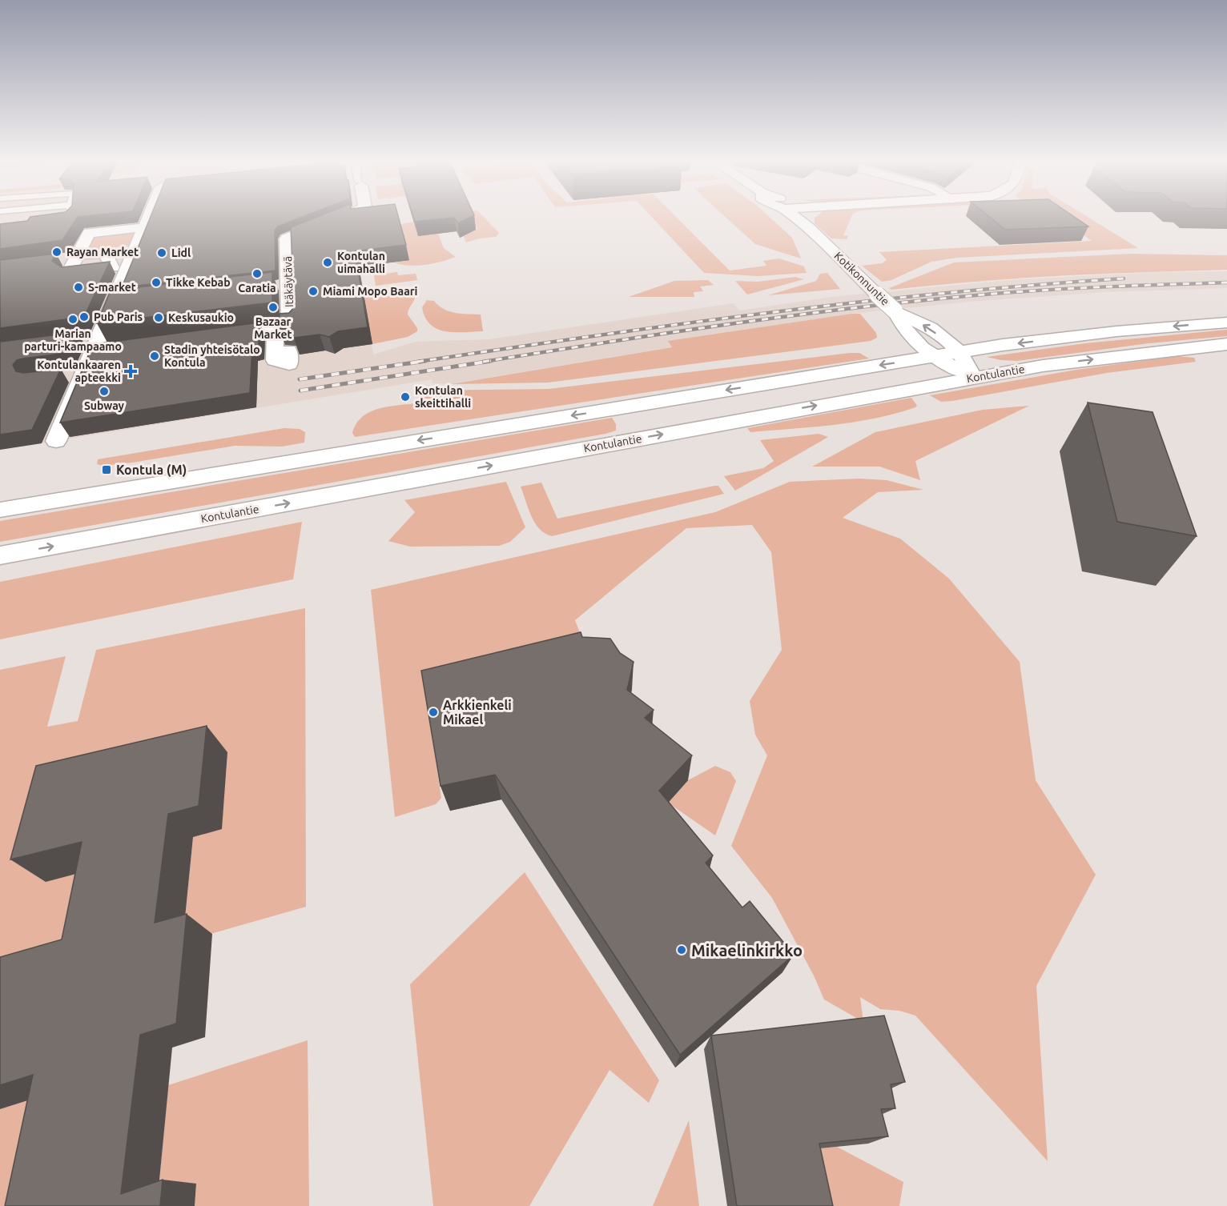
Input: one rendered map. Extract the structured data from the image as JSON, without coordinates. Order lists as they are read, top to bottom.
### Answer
{
  "streets": {
    "street": ["Kotikonnuntie", "Itäkäytävä", "Kontulantie"]
  },
  "crossings": [
    ["Kotikonnuntie", "Kontulantie"]
  ],
  "places": {
    "other": [
      "Rayan Market",
      "Lidl",
      "Kontulan uimahalli",
      "Caratia",
      "Tikke Kebab",
      "S-market",
      "Miami Mopo Baari",
      "Bazaar Market",
      "Pub Paris",
      "Keskusaukio",
      "Marian parturi-kampaamo",
      "Stadin yhteisötalo Kontula",
      "Subway",
      "Kontulan skeittihalli",
      "Arkkienkeli Mikael",
      "Mikaelinkirkko"
    ],
    "health": ["Kontulankaaren apteekki"],
    "transit": ["Kontula (M)"]
  }
}
